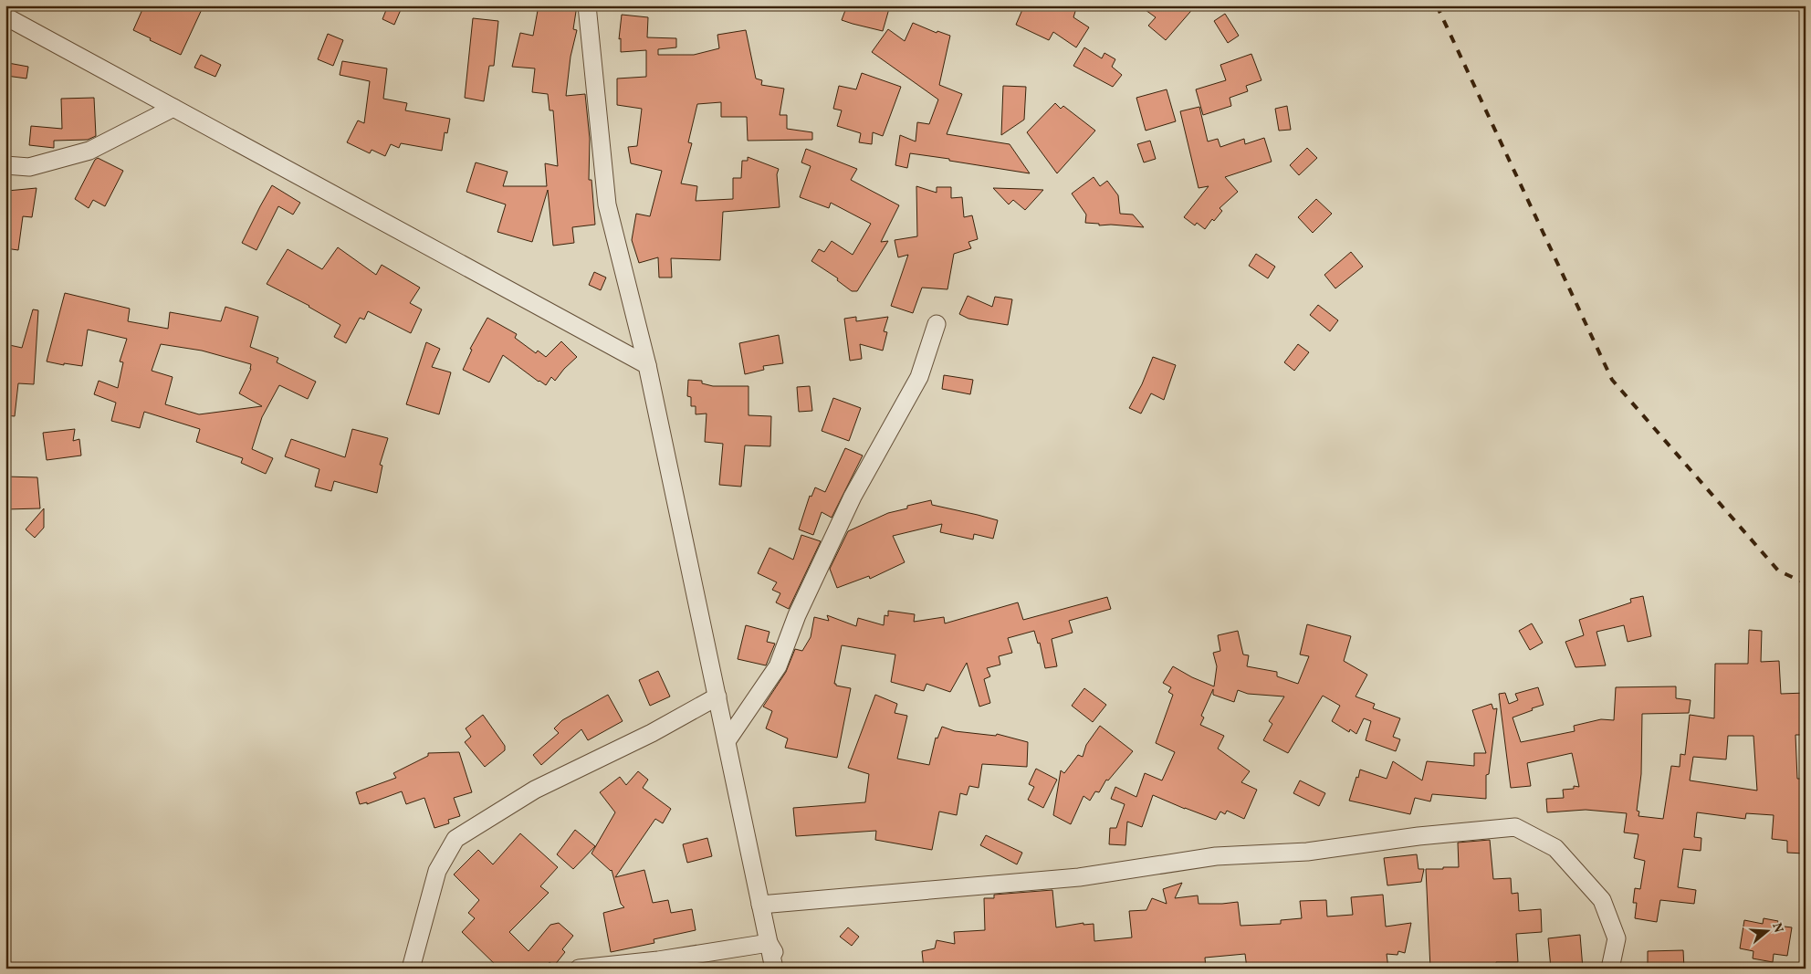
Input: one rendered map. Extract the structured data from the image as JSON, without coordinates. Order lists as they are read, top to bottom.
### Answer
{
  "north": "right"
}
